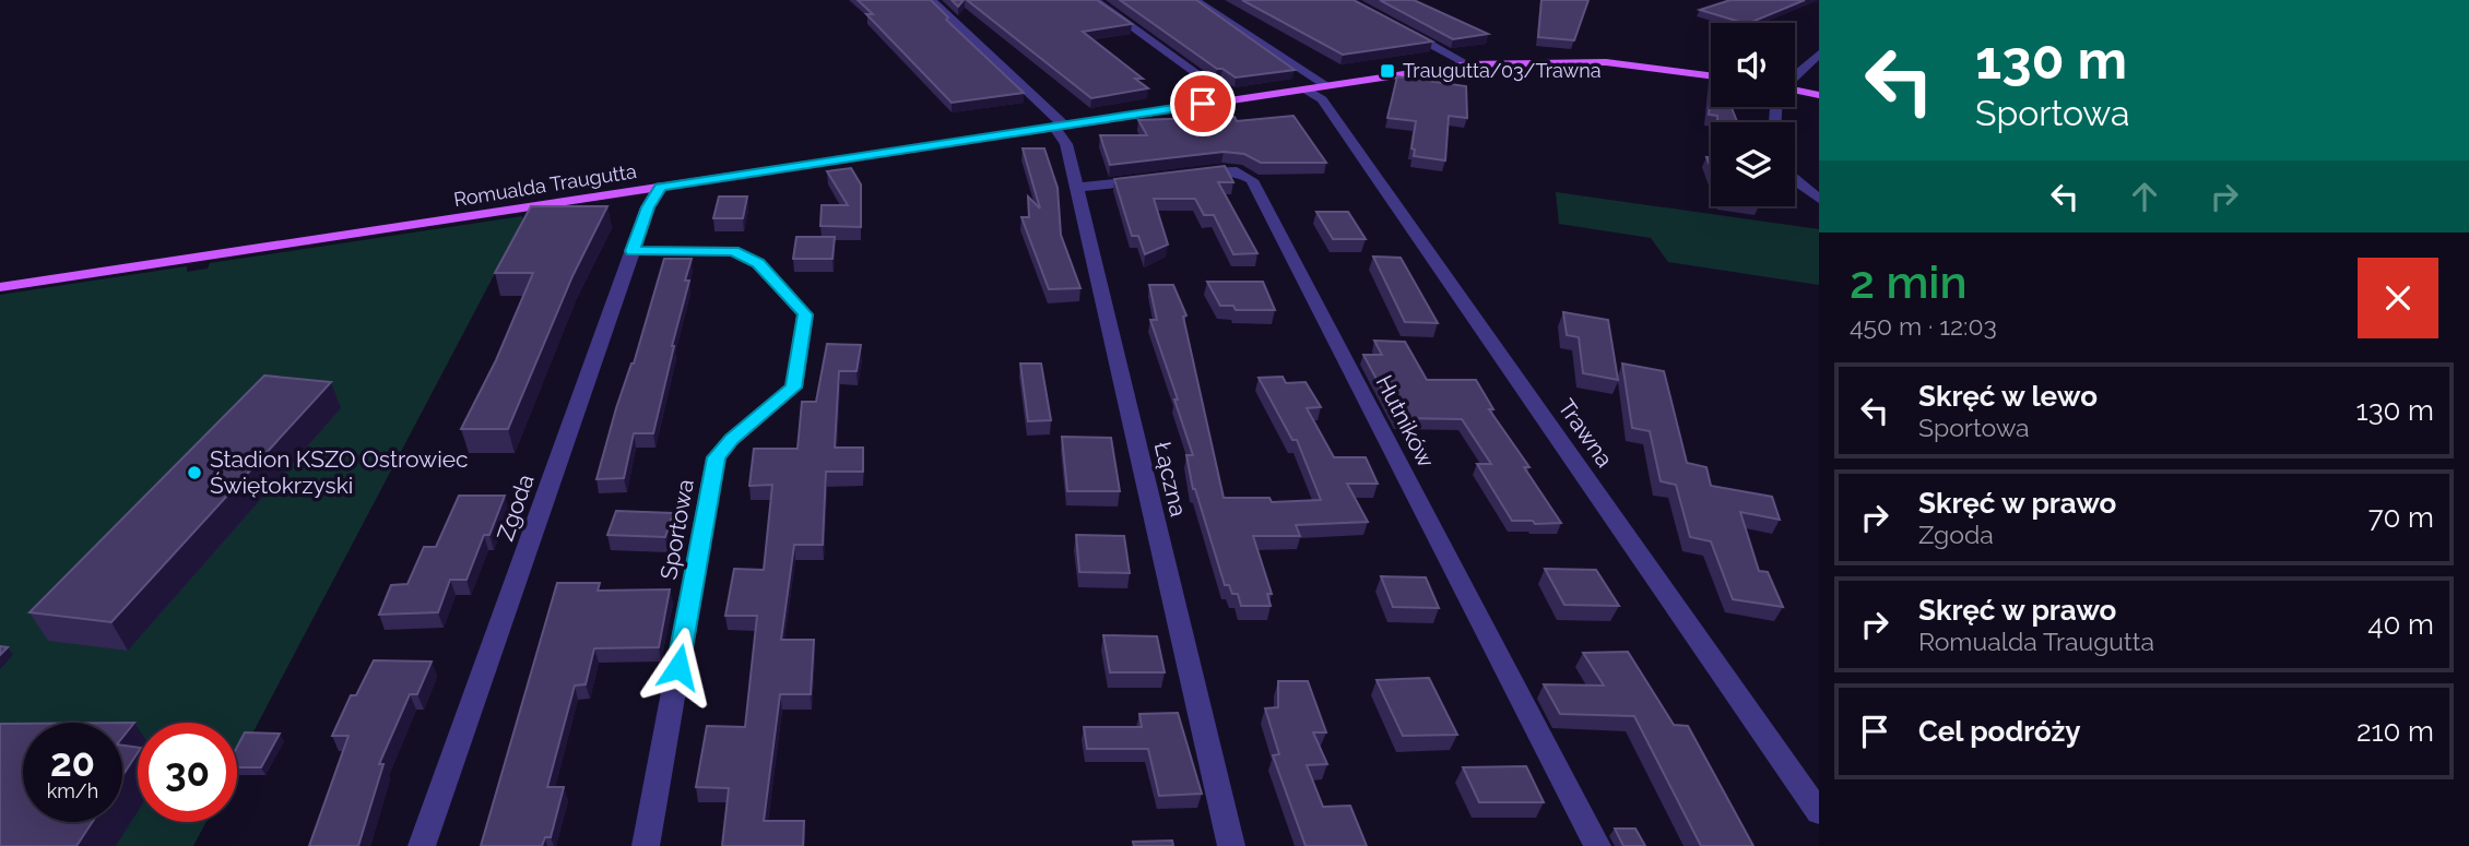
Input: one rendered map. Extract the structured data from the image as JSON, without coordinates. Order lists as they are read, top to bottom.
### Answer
{
  "streets": {
    "main road": ["Romualda Traugutta"],
    "street": [
      "Hutników",
      "Trawna",
      "Łączna",
      "Zgoda",
      "Sportowa"
    ]
  },
  "crossings": [
    ["Romualda Traugutta", "Trawna"],
    ["Romualda Traugutta", "Łączna"],
    ["Romualda Traugutta", "Zgoda"],
    ["Zgoda", "Sportowa"]
  ],
  "places": {
    "transit": ["Traugutta/03/Trawna"],
    "other": ["Stadion KSZO Ostrowiec Świętokrzyski"]
  },
  "page": {
    "turn": ["130 m", "Sportowa"],
    "heading": ["2 min", "450 m · 12:03"],
    "list": [
      {
        "name": "Skręć w lewo",
        "note": "Sportowa",
        "value": "130 m"
      },
      {
        "name": "Skręć w prawo",
        "note": "Zgoda",
        "value": "70 m"
      },
      {
        "name": "Skręć w prawo",
        "note": "Romualda Traugutta",
        "value": "40 m"
      },
      {
        "name": "Cel podróży",
        "value": "210 m"
      }
    ],
    "speed": "20 km/h",
    "limit": "30"
  }
}
